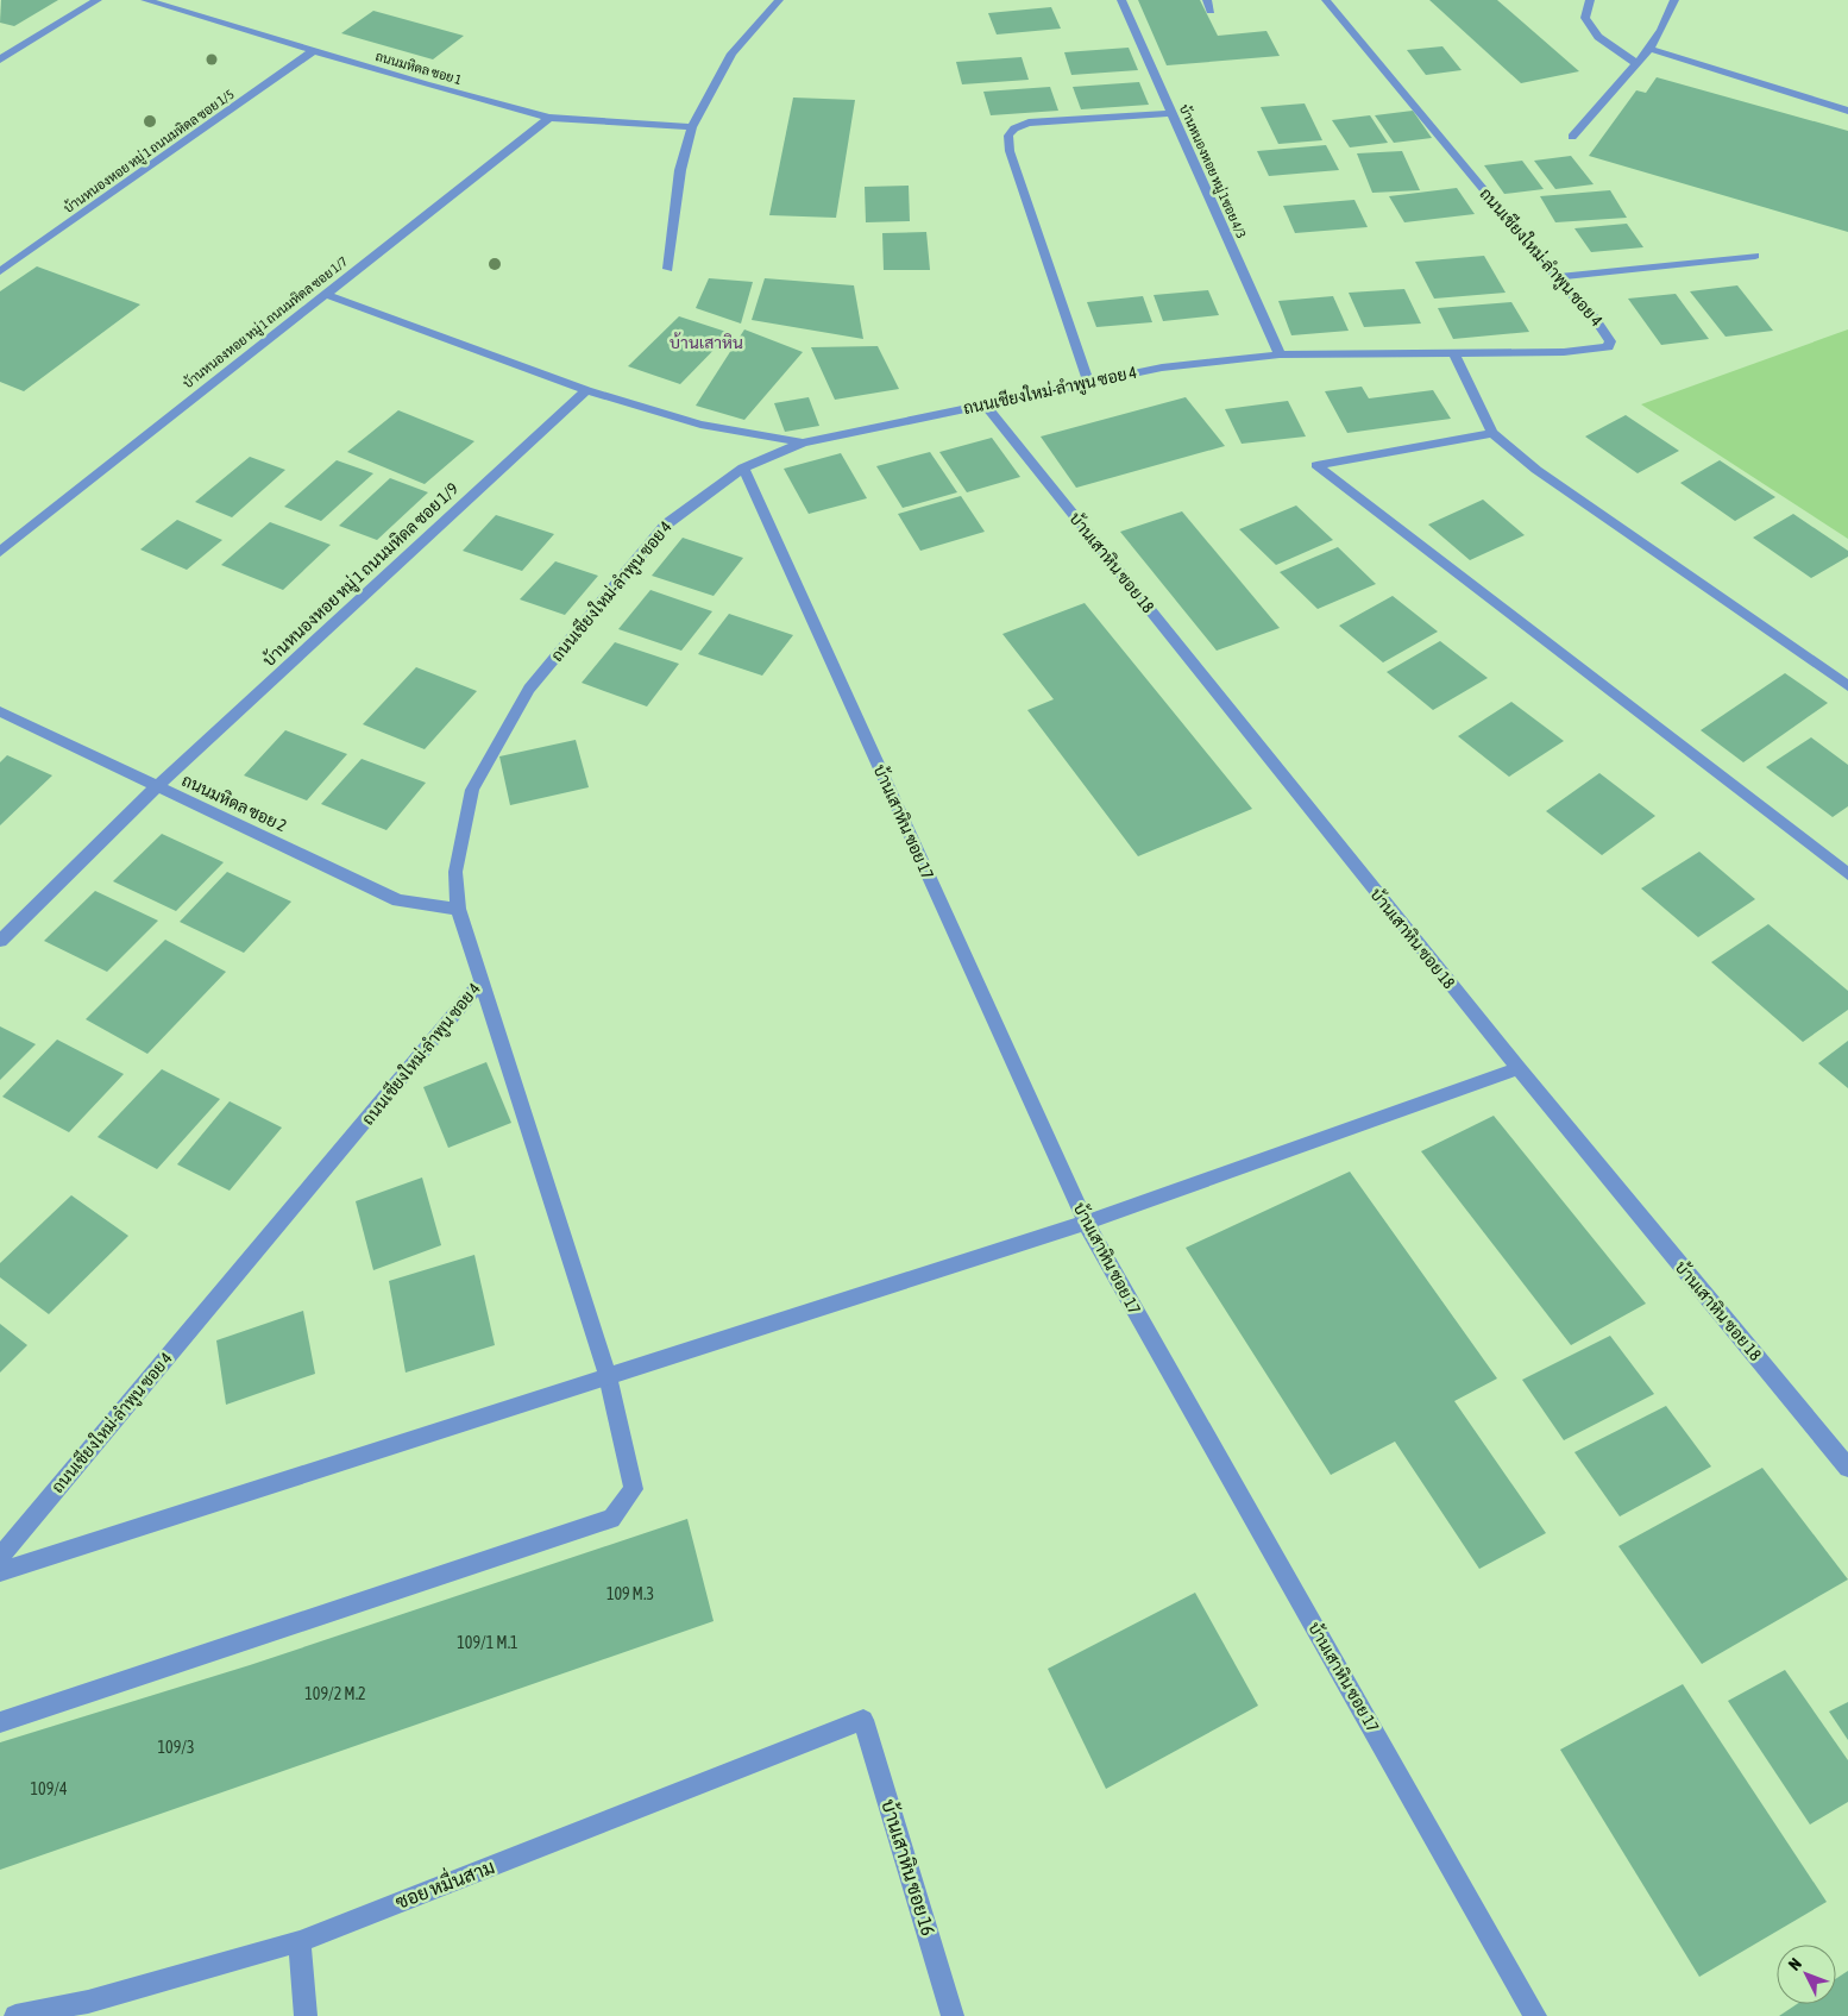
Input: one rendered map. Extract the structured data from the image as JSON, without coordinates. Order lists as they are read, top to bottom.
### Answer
{
  "streets": {
    "street": [
      "ถนนมหิดล ซอย 1",
      "บ้านหนองหอย หมู่ 1 ถนนมหิดล ซอย 1/5",
      "บ้านหนองหอย หมู่ 1ซอย 4/3",
      "ถนนเชียงใหม่-ลำพูน ซอย 4",
      "บ้านหนองหอย หมู่ 1 ถนนมหิดล ซอย 1/7",
      "บ้านเสาหิน ซอย 18",
      "บ้านหนองหอย หมู่ 1 ถนนมหิดล ซอย 1/9",
      "ถนนมหิดล ซอย 2",
      "บ้านเสาหิน ซอย 17",
      "บ้านเสาหิน ซอย 16",
      "ซอย หมื่นสาม"
    ]
  },
  "crossings": [
    ["ถนนมหิดล ซอย 1", "บ้านหนองหอย หมู่ 1 ถนนมหิดล ซอย 1/5"],
    ["ถนนมหิดล ซอย 1", "บ้านหนองหอย หมู่ 1 ถนนมหิดล ซอย 1/7"],
    ["บ้านหนองหอย หมู่ 1ซอย 4/3", "ถนนเชียงใหม่-ลำพูน ซอย 4"],
    ["ถนนเชียงใหม่-ลำพูน ซอย 4", "บ้านเสาหิน ซอย 18"],
    ["ถนนเชียงใหม่-ลำพูน ซอย 4", "ถนนมหิดล ซอย 2"],
    ["ถนนเชียงใหม่-ลำพูน ซอย 4", "บ้านเสาหิน ซอย 17"],
    ["บ้านหนองหอย หมู่ 1 ถนนมหิดล ซอย 1/9", "ถนนมหิดล ซอย 2"],
    ["บ้านเสาหิน ซอย 16", "ซอย หมื่นสาม"]
  ],
  "districts": ["บ้านเสาหิน"],
  "house_numbers": [
    "109 M.3",
    "109/1 M.1",
    "109/2 M.2",
    "109/3",
    "109/4"
  ],
  "north": "top left"
}
